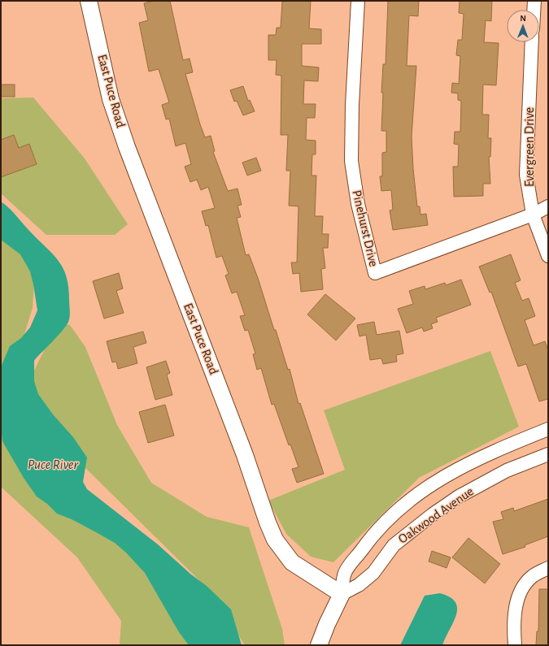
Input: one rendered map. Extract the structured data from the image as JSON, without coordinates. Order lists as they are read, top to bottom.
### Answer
{
  "streets": {
    "main road": ["East Puce Road"],
    "street": ["Evergreen Drive", "Pinehurst Drive", "Oakwood Avenue"]
  },
  "crossings": [
    ["East Puce Road", "Oakwood Avenue"],
    ["Evergreen Drive", "Pinehurst Drive"]
  ],
  "water": ["Puce River"],
  "north": "top"
}
